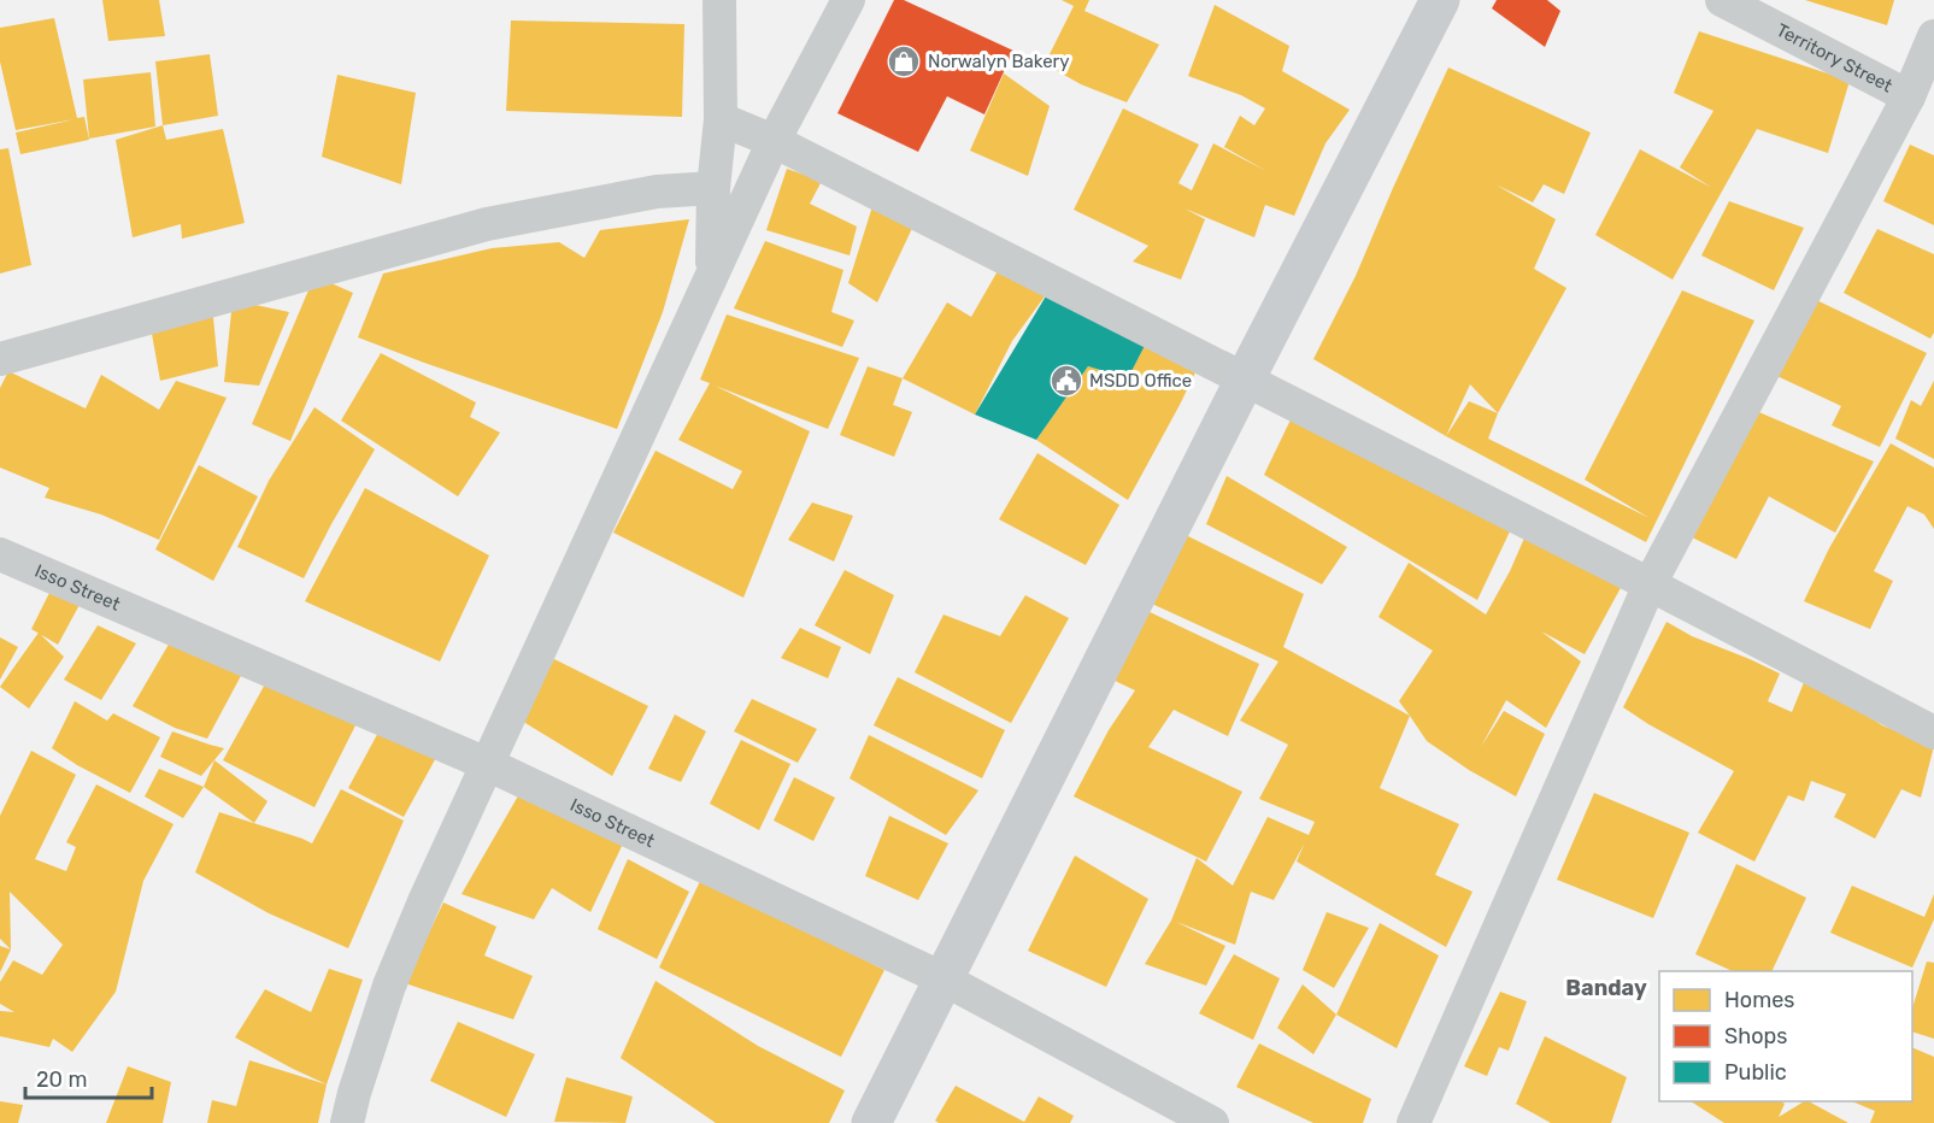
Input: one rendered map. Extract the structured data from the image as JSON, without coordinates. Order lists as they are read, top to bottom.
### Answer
{
  "streets": {
    "street": ["Territory Street", "Isso Street"]
  },
  "districts": ["Banday"],
  "places": {
    "shop": ["Norwalyn Bakery"],
    "public building": ["MSDD Office"]
  },
  "legend": ["Homes", "Shops", "Public"],
  "scale_bar": "20 m"
}
